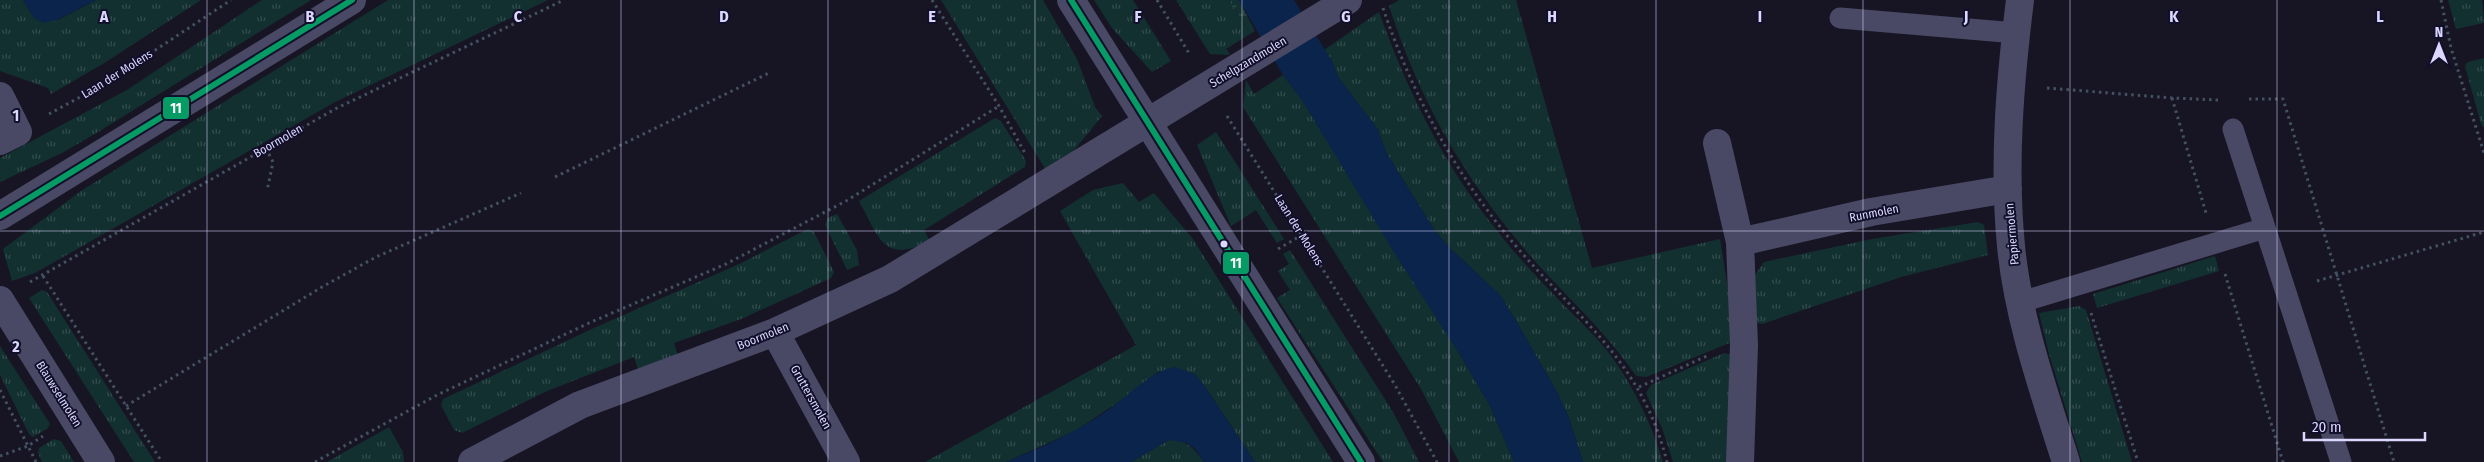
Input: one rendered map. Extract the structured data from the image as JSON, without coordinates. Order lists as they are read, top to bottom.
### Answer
{
  "streets": {
    "street": [
      "Schelpzandmolen",
      "Boormolen",
      "Runmolen",
      "Papiermolen",
      "Blauwselmolen",
      "Gruttersmolen"
    ],
    "path": ["Laan der Molens"]
  },
  "crossings": [
    ["Schelpzandmolen", "Laan der Molens"],
    ["Schelpzandmolen", "Boormolen"],
    ["Boormolen", "Gruttersmolen"],
    ["Runmolen", "Papiermolen"]
  ],
  "lines": ["transit line 11"],
  "scale_bar": "20 m",
  "north": "top",
  "grid": {
    "columns": [
      "A",
      "B",
      "C",
      "D",
      "E",
      "F",
      "G",
      "H",
      "I",
      "J",
      "K",
      "L"
    ],
    "rows": ["1", "2"]
  }
}
